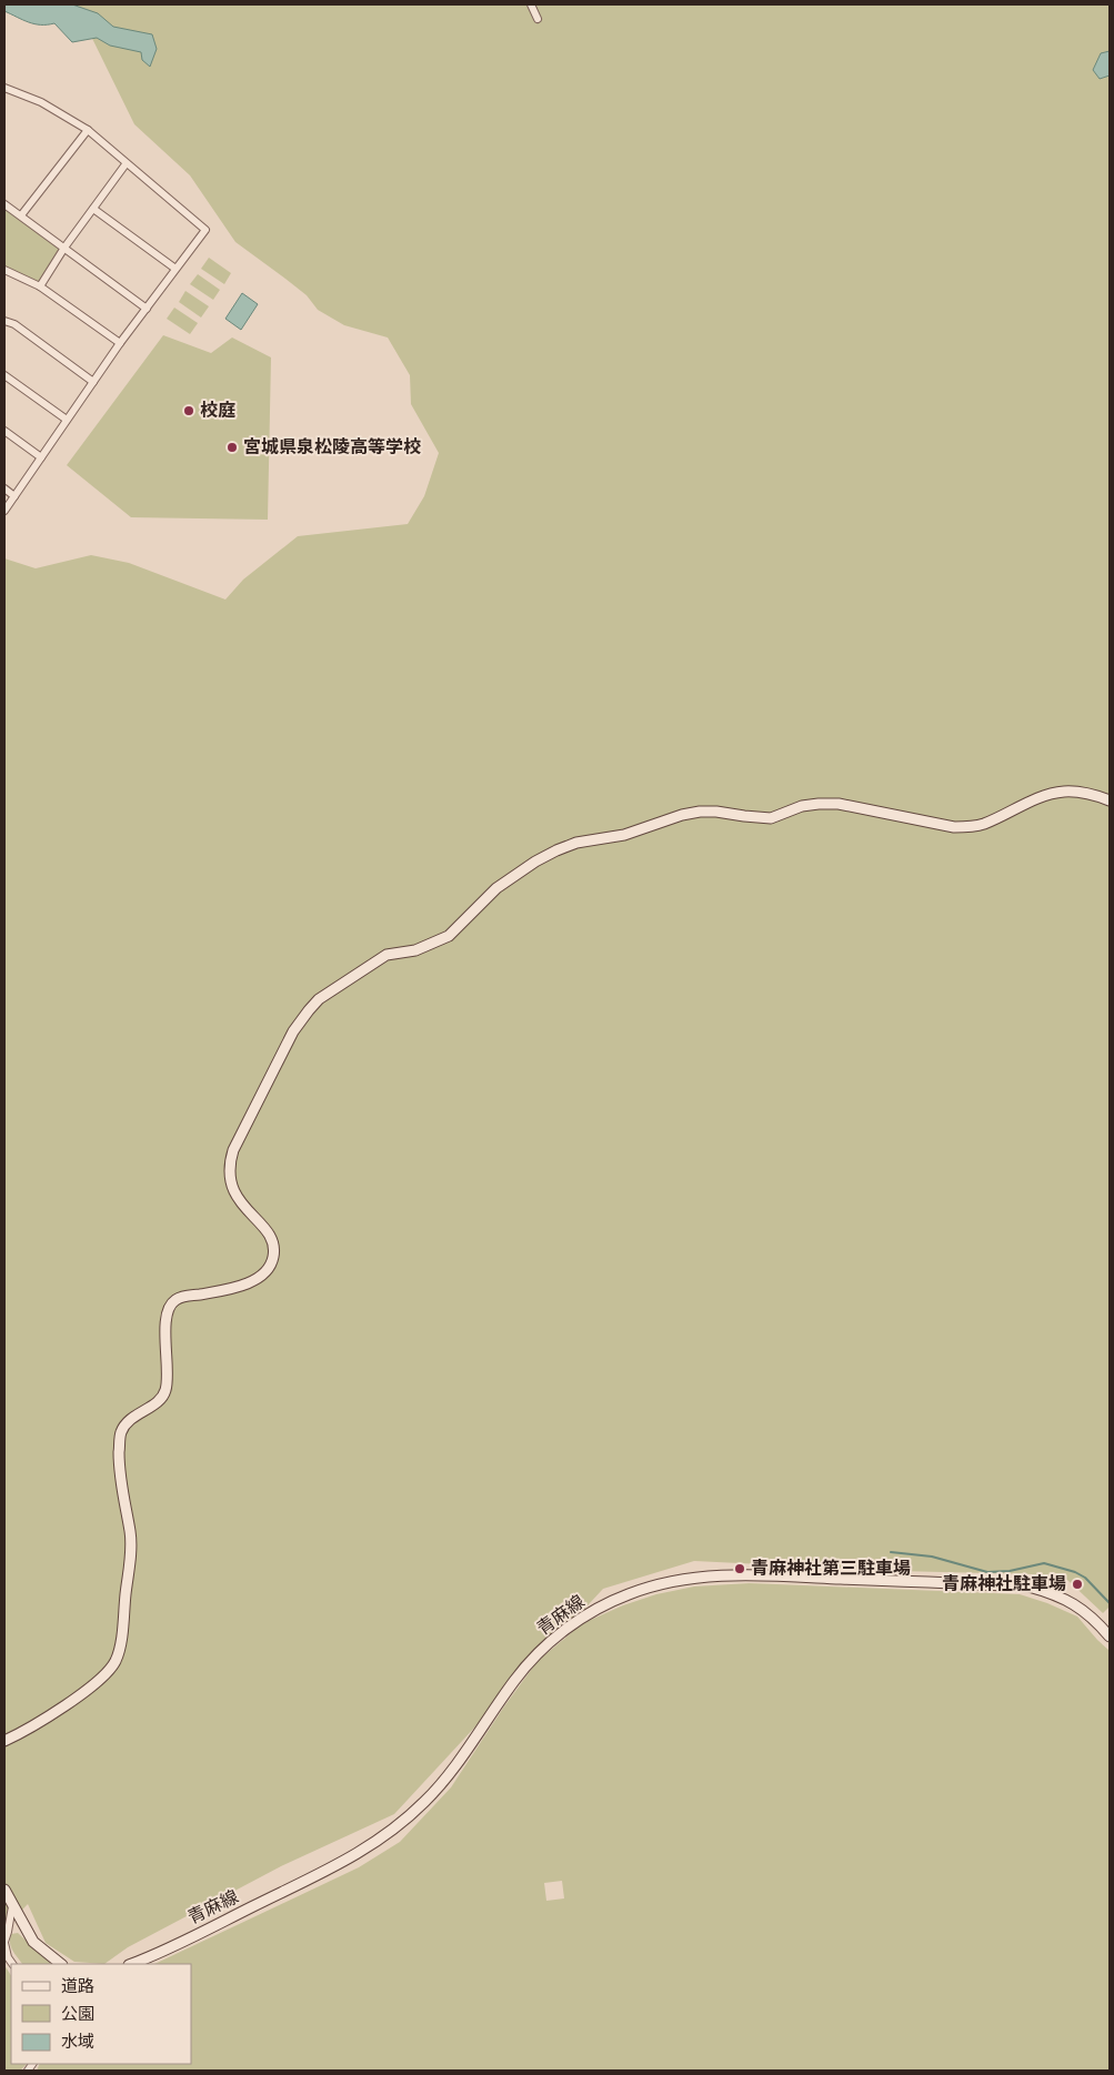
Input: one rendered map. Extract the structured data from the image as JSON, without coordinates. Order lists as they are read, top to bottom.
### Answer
{
  "streets": {
    "street": ["青麻線"]
  },
  "places": [
    "校庭",
    "宮城県泉松陵高等学校",
    "青麻神社第三駐車場",
    "青麻神社駐車場"
  ],
  "legend": ["道路", "公園", "水域"]
}
